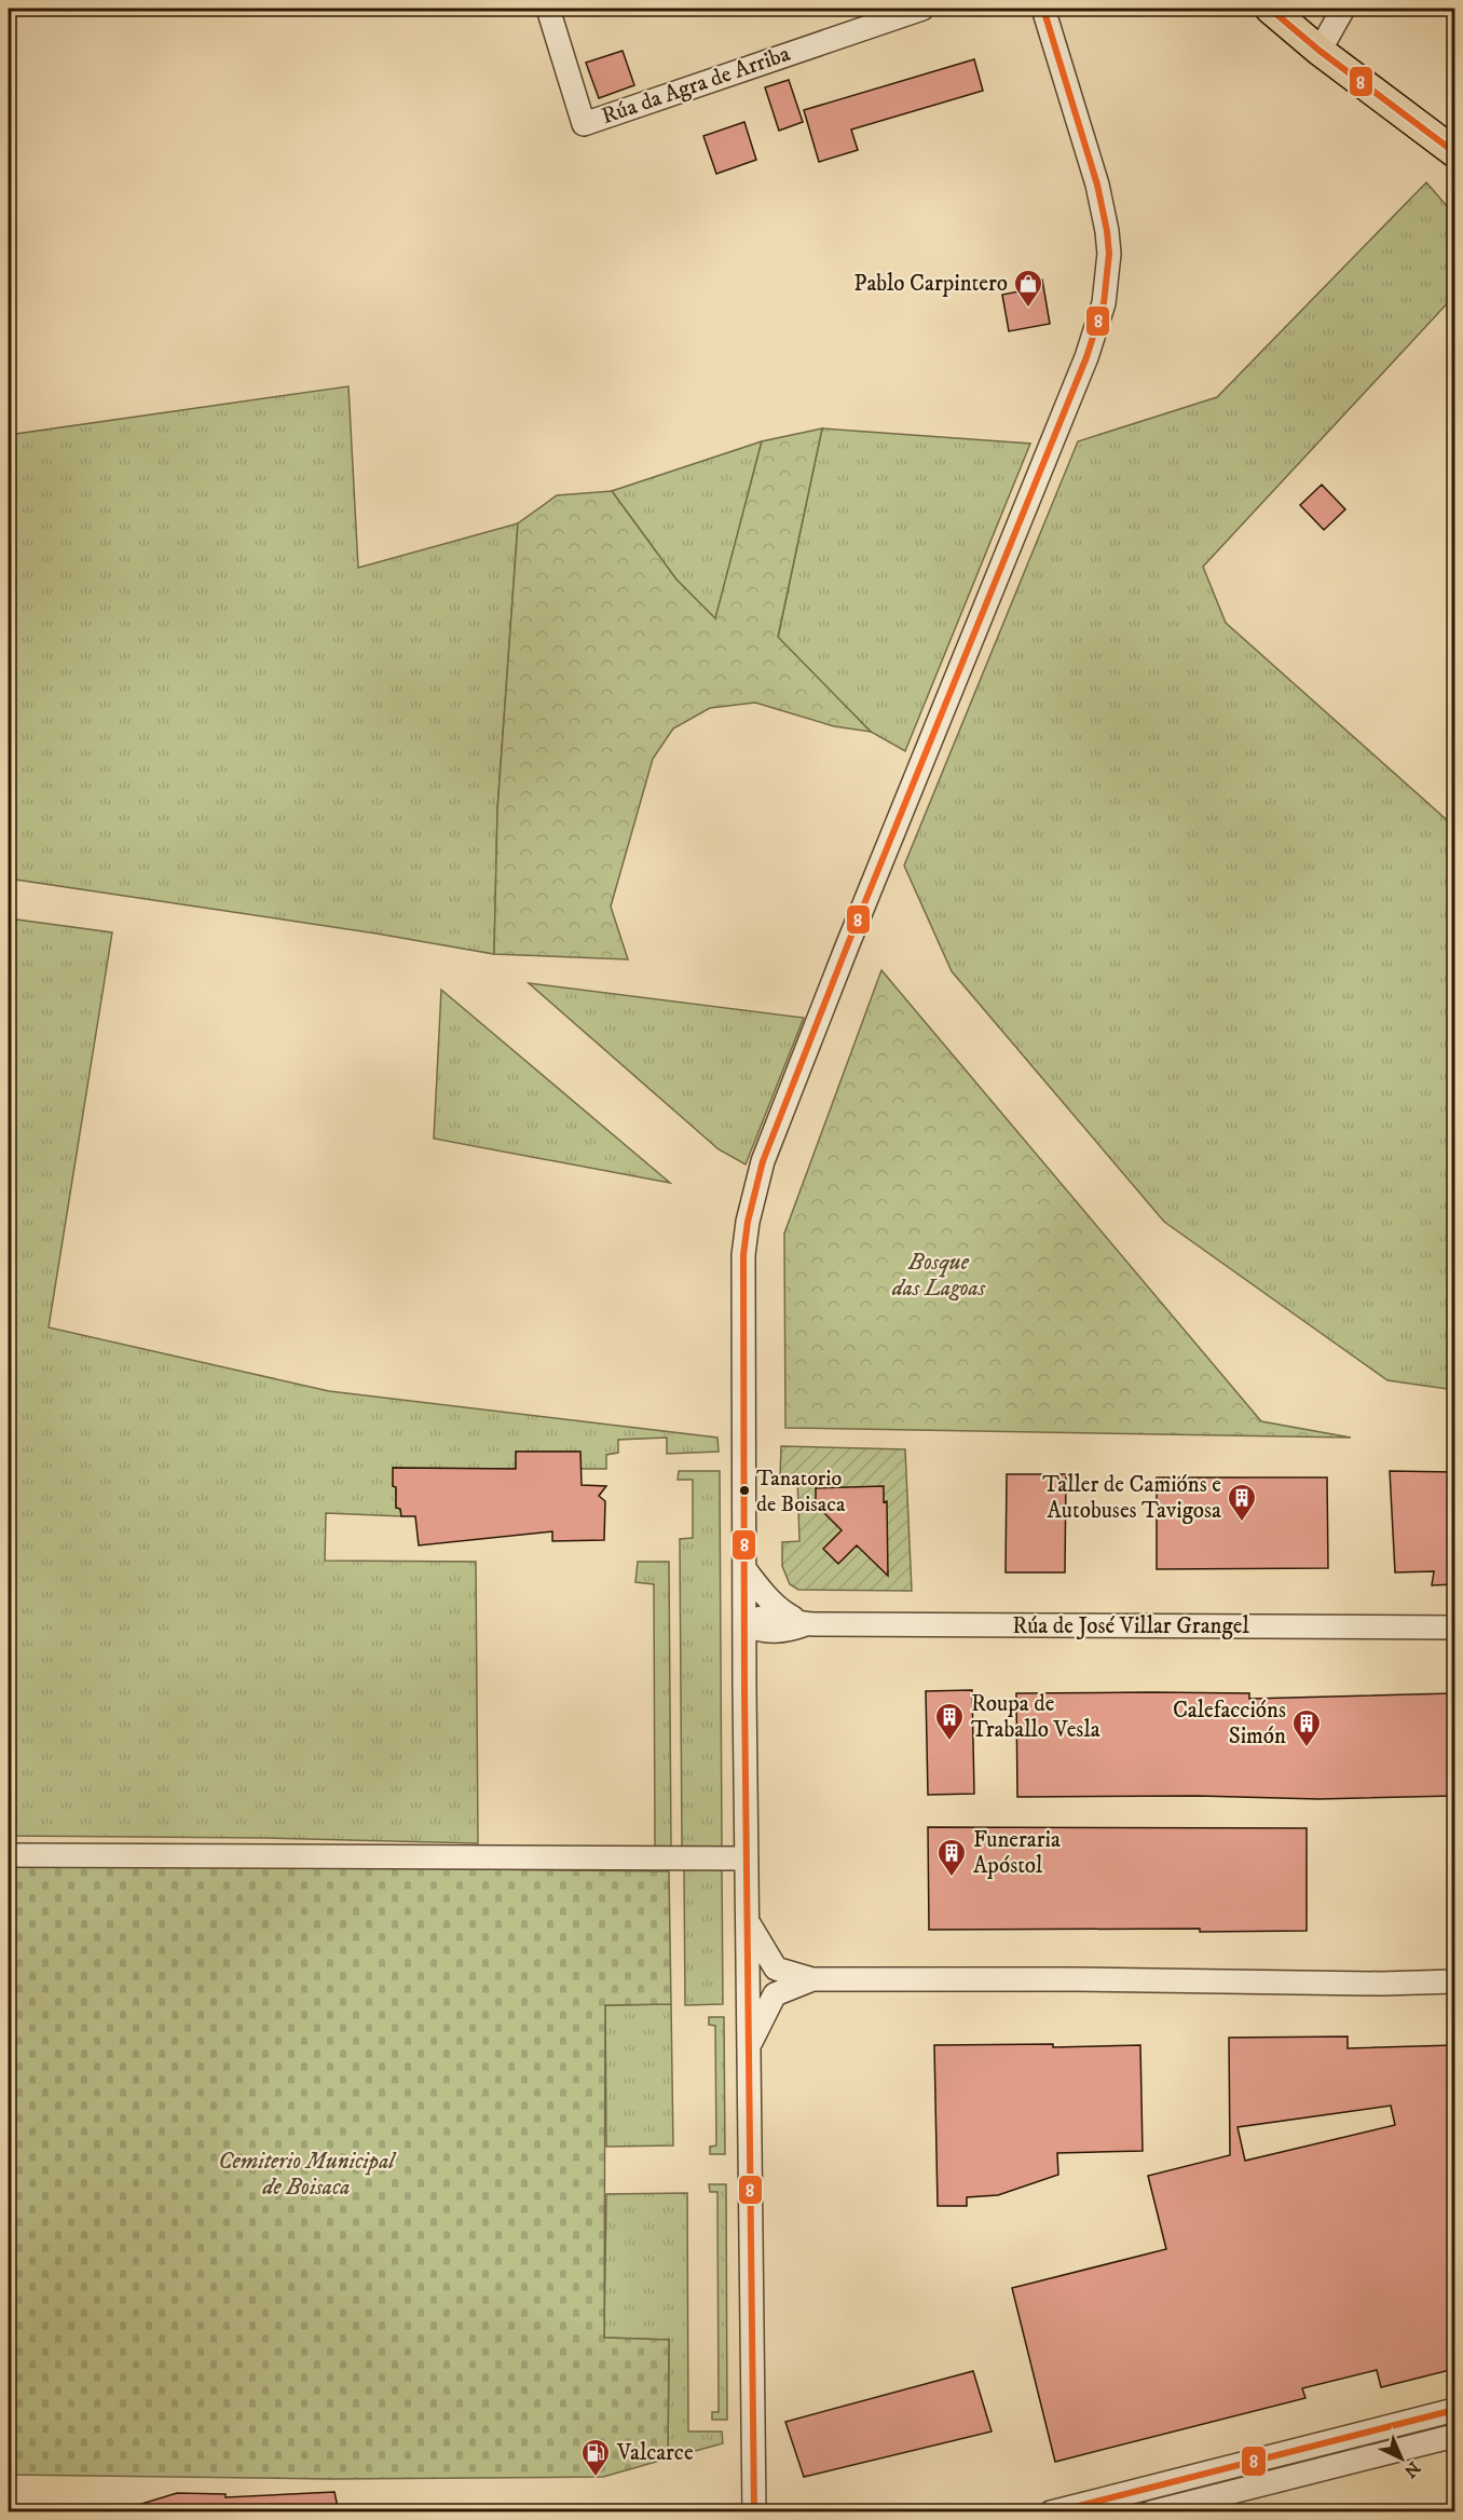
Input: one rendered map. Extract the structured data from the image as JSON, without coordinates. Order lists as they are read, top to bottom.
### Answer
{
  "streets": {
    "street": ["Rúa da Agra de Arriba", "Rúa de José Villar Grangel"]
  },
  "parks": ["Bosque das Lagoas", "Cemiterio Municipal de Boisaca"],
  "places": {
    "shop": ["Pablo Carpintero"],
    "other": ["Tanatorio de Boisaca"],
    "building": [
      "Taller de Camións e Autobuses Tavigosa",
      "Roupa de Traballo Vesla",
      "Calefaccións Simón",
      "Funeraria Apóstol"
    ],
    "fuel station": ["Valcarce"]
  },
  "lines": ["transit line 8"],
  "north": "bottom right"
}
